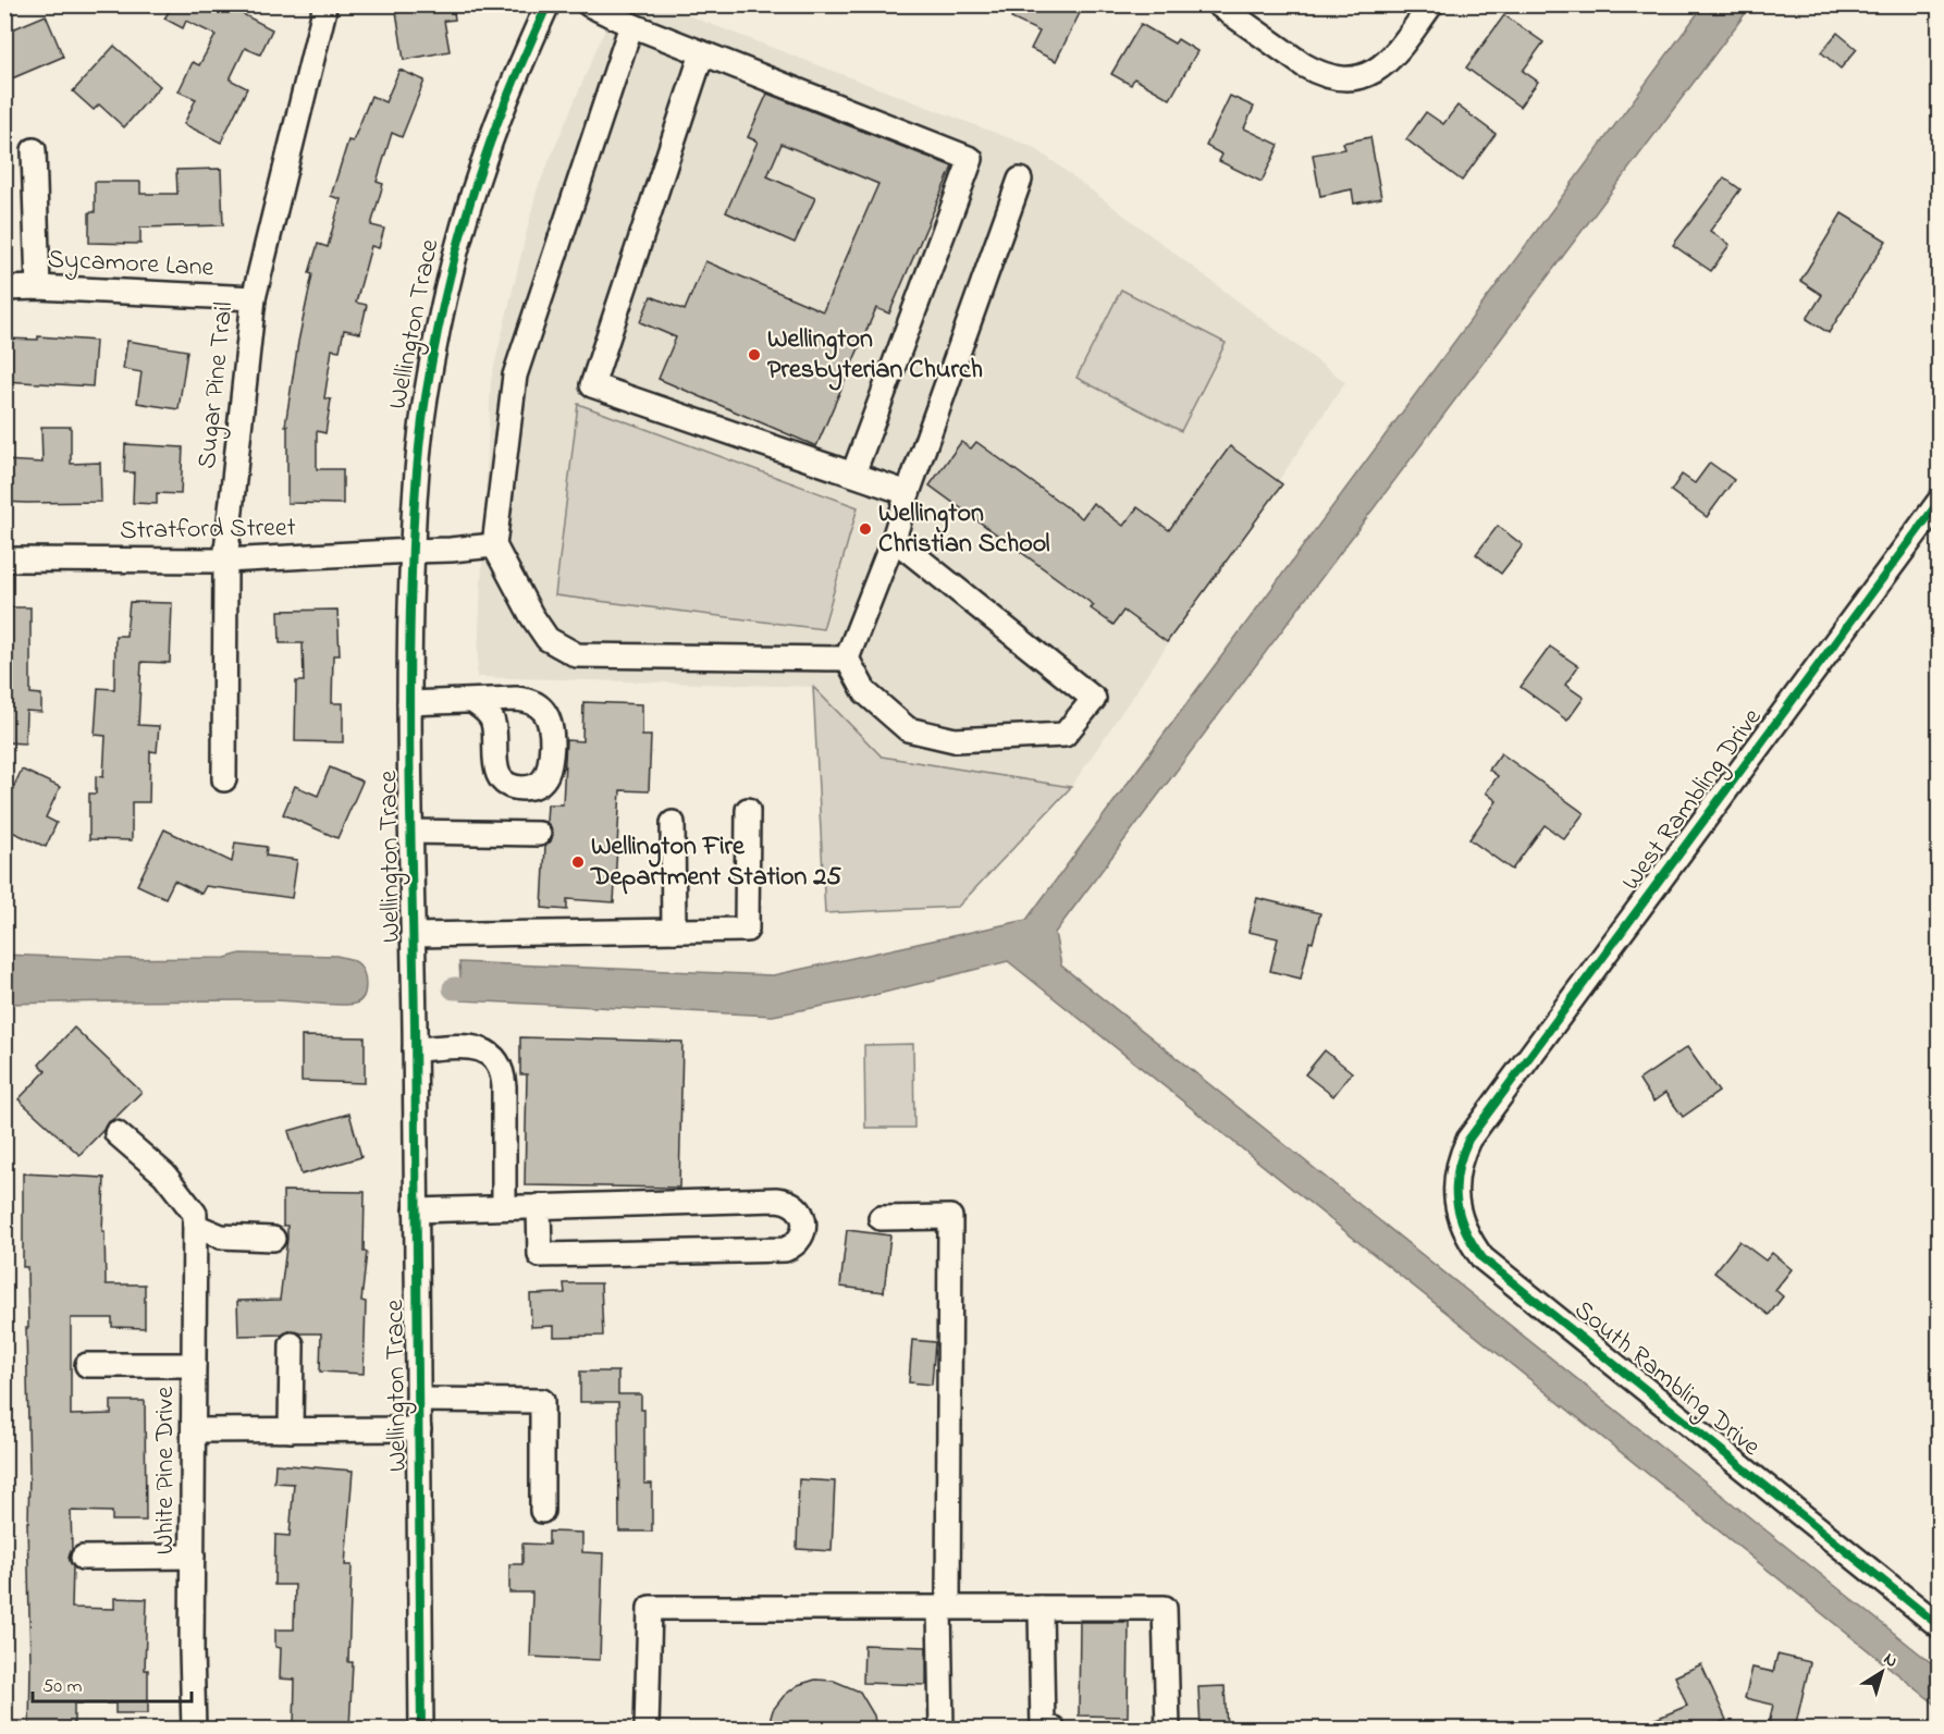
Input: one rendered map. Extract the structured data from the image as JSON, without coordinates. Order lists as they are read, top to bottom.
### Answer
{
  "streets": {
    "street": [
      "Sycamore Lane",
      "Wellington Trace",
      "Sugar Pine Trail",
      "Stratford Street",
      "West Rambling Drive",
      "South Rambling Drive",
      "White Pine Drive"
    ]
  },
  "crossings": [
    ["Sycamore Lane", "Sugar Pine Trail"],
    ["Wellington Trace", "Stratford Street"],
    ["Sugar Pine Trail", "Stratford Street"],
    ["West Rambling Drive", "South Rambling Drive"]
  ],
  "places": ["Wellington Presbyterian Church", "Wellington Christian School", "Wellington Fire Department Station 25"],
  "scale_bar": "50 m",
  "north": "top right"
}
